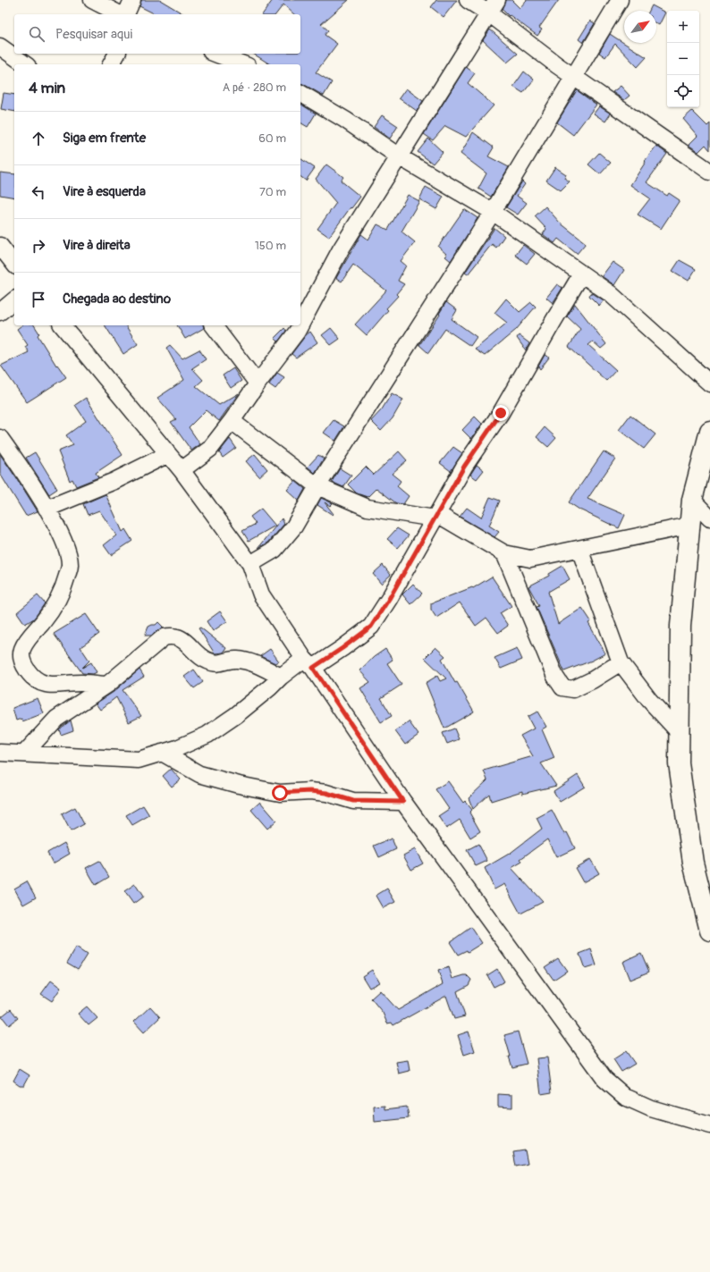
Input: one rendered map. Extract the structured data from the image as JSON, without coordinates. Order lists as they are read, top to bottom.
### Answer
{
  "north": "top right",
  "page": {
    "map_buttons": ["+", "−"],
    "search": "Pesquisar aqui",
    "heading": ["4 min", "A pé · 280 m"],
    "list": [
      ["Siga em frente", "60 m"],
      ["Vire à esquerda", "70 m"],
      ["Vire à direita", "150 m"],
      "Chegada ao destino"
    ]
  }
}
